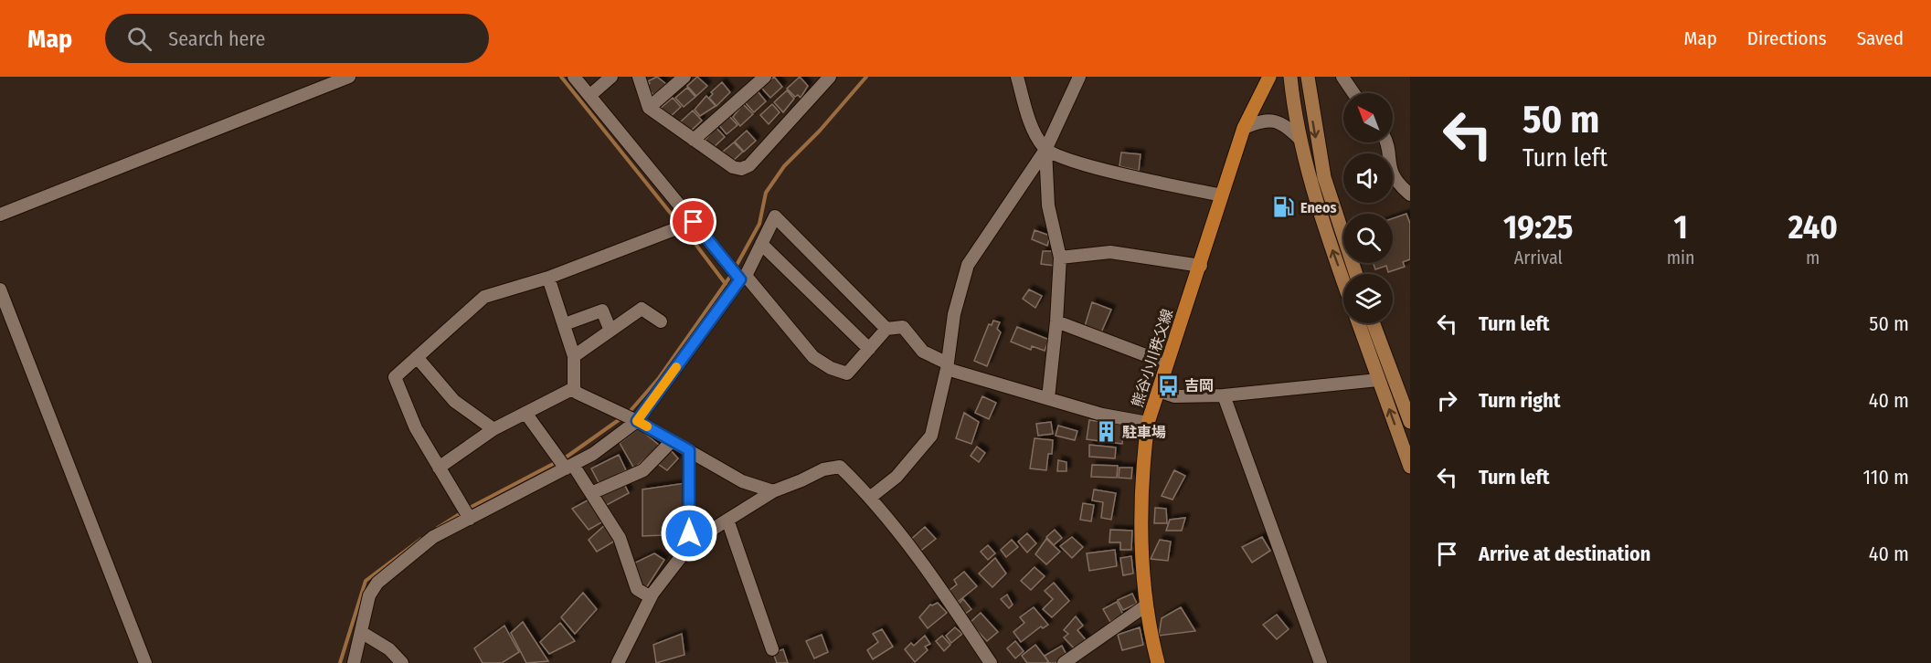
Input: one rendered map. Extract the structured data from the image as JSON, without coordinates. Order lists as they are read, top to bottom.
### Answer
{
  "streets": {
    "main road": ["熊谷小川秩父線"]
  },
  "places": {
    "fuel station": ["Eneos"],
    "bus stop": ["吉岡"],
    "building": ["駐車場"]
  },
  "north": "top left",
  "page": {
    "header": "Map",
    "search": "Search here",
    "nav": ["Map", "Directions", "Saved"],
    "turn": ["50 m", "Turn left"],
    "eta": [
      "19:25",
      "Arrival",
      "1",
      "min",
      "240",
      "m"
    ],
    "list": [
      {
        "name": "Turn left",
        "value": "50 m"
      },
      {
        "name": "Turn right",
        "value": "40 m"
      },
      {
        "name": "Turn left",
        "value": "110 m"
      },
      {
        "name": "Arrive at destination",
        "value": "40 m"
      }
    ]
  }
}
